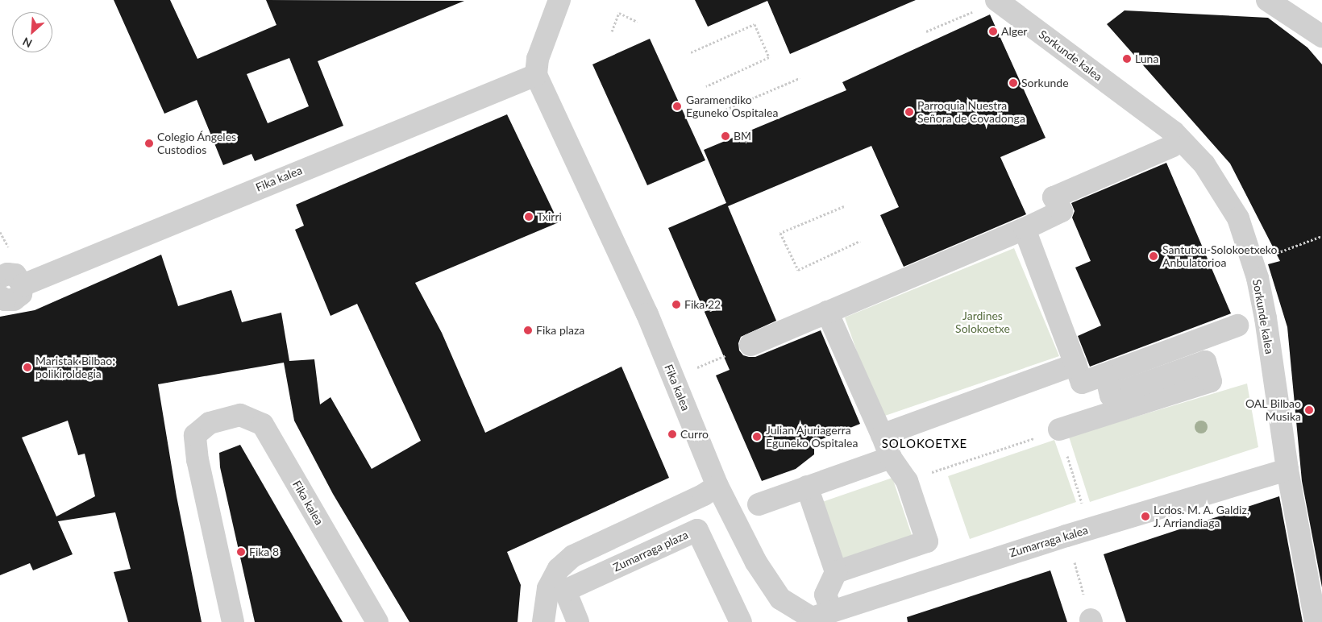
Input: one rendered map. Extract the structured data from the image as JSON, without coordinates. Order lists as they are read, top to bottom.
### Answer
{
  "streets": {
    "street": [
      "Sorkunde kalea",
      "Fika kalea",
      "Zumarraga kalea",
      "Zumarraga plaza"
    ]
  },
  "crossings": [
    ["Sorkunde kalea", "Zumarraga kalea"],
    ["Fika kalea", "Zumarraga kalea"]
  ],
  "districts": ["SOLOKOETXE"],
  "parks": ["Jardines Solokoetxe"],
  "places": [
    "Alger",
    "Luna",
    "Sorkunde",
    "Garamendiko Eguneko Ospitalea",
    "Parroquia Nuestra Señora de Covadonga",
    "BM",
    "Colegio Ángeles Custodios",
    "Txirri",
    "Santutxu-Solokoetxeko Anbulatorioa",
    "Fika 22",
    "Fika plaza",
    "Maristak Bilbao: polikiroldegia",
    "OAL Bilbao Musika",
    "Curro",
    "Julian Ajuriagerra Eguneko Ospitalea",
    "Lcdos. M. A. Galdiz, J. Arriandiaga",
    "Fika 8"
  ],
  "north": "bottom left"
}
